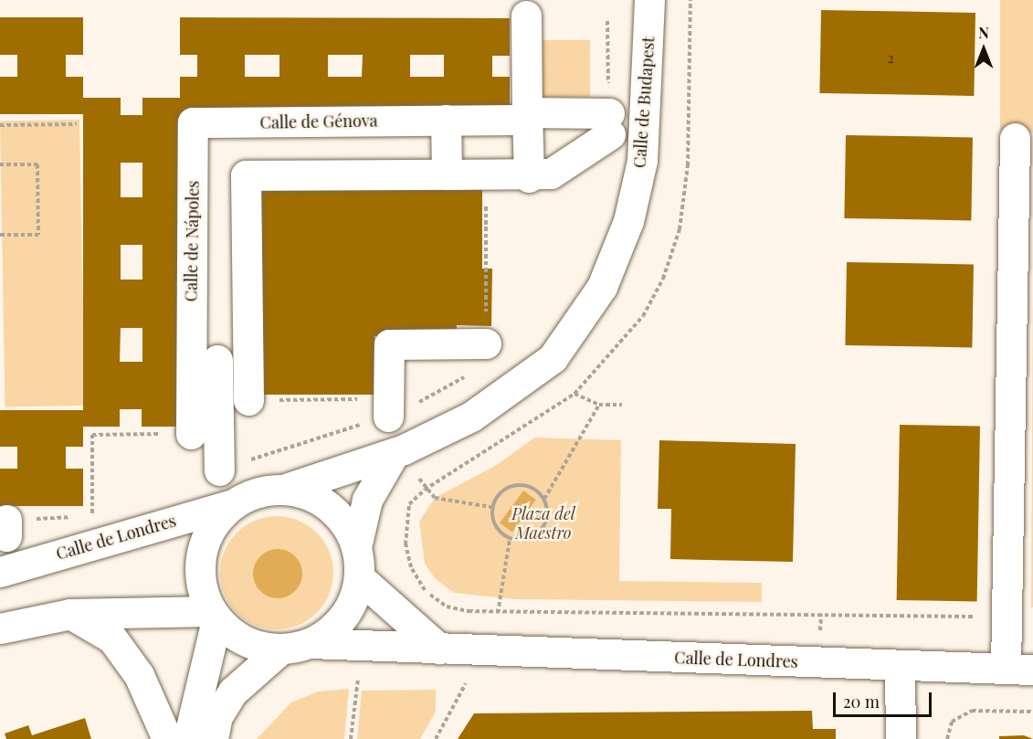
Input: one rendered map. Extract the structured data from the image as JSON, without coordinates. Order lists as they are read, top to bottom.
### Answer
{
  "streets": {
    "street": [
      "Calle de Budapest",
      "Calle de Génova",
      "Calle de Nápoles",
      "Calle de Londres"
    ]
  },
  "crossings": [
    ["Calle de Budapest", "Calle de Londres"],
    ["Calle de Génova", "Calle de Nápoles"]
  ],
  "parks": ["Plaza del Maestro"],
  "house_numbers": ["2"],
  "scale_bar": "20 m",
  "north": "top"
}
